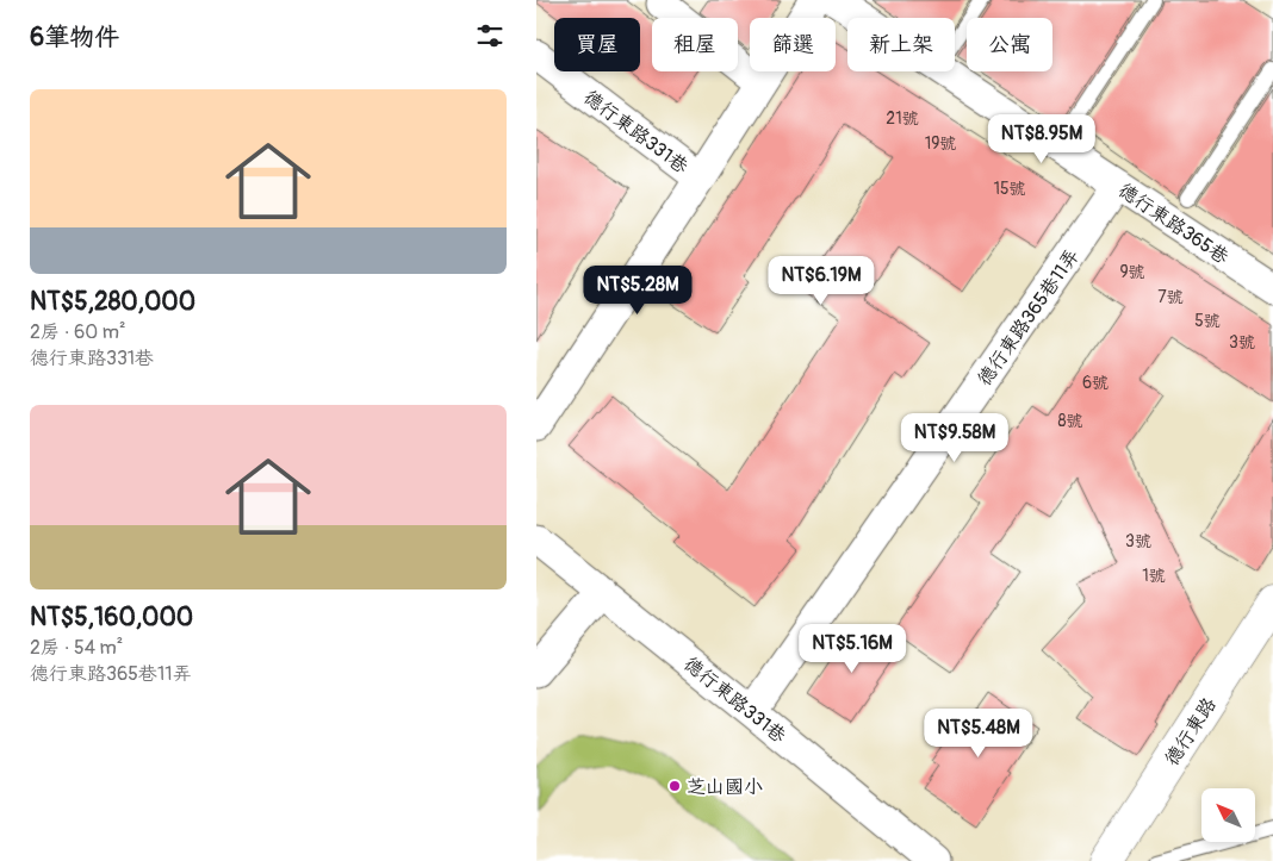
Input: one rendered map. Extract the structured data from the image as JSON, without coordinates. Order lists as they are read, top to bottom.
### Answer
{
  "streets": {
    "street": [
      "德行東路331巷",
      "德行東路365巷",
      "德行東路365巷11弄",
      "德行東路"
    ]
  },
  "crossings": [
    ["德行東路331巷", "德行東路365巷11弄"],
    ["德行東路365巷", "德行東路365巷11弄"]
  ],
  "places": ["芝山國小"],
  "house_numbers": [
    "21號",
    "19號",
    "15號",
    "9號",
    "7號",
    "5號",
    "3號",
    "6號",
    "8號",
    "3號",
    "1號"
  ],
  "north": "top left",
  "page": {
    "heading": "6筆物件",
    "chip": [
      "買屋",
      "租屋",
      "篩選",
      "新上架",
      "公寓"
    ],
    "list": [
      {
        "name": "NT$5,280,000",
        "note": "2房 · 60 m² · 德行東路331巷"
      },
      {
        "name": "NT$5,160,000",
        "note": "2房 · 54 m² · 德行東路365巷11弄"
      }
    ],
    "price": [
      "NT$8.95M",
      "NT$6.19M",
      "NT$5.28M",
      "NT$9.58M",
      "NT$5.16M",
      "NT$5.48M"
    ]
  }
}
